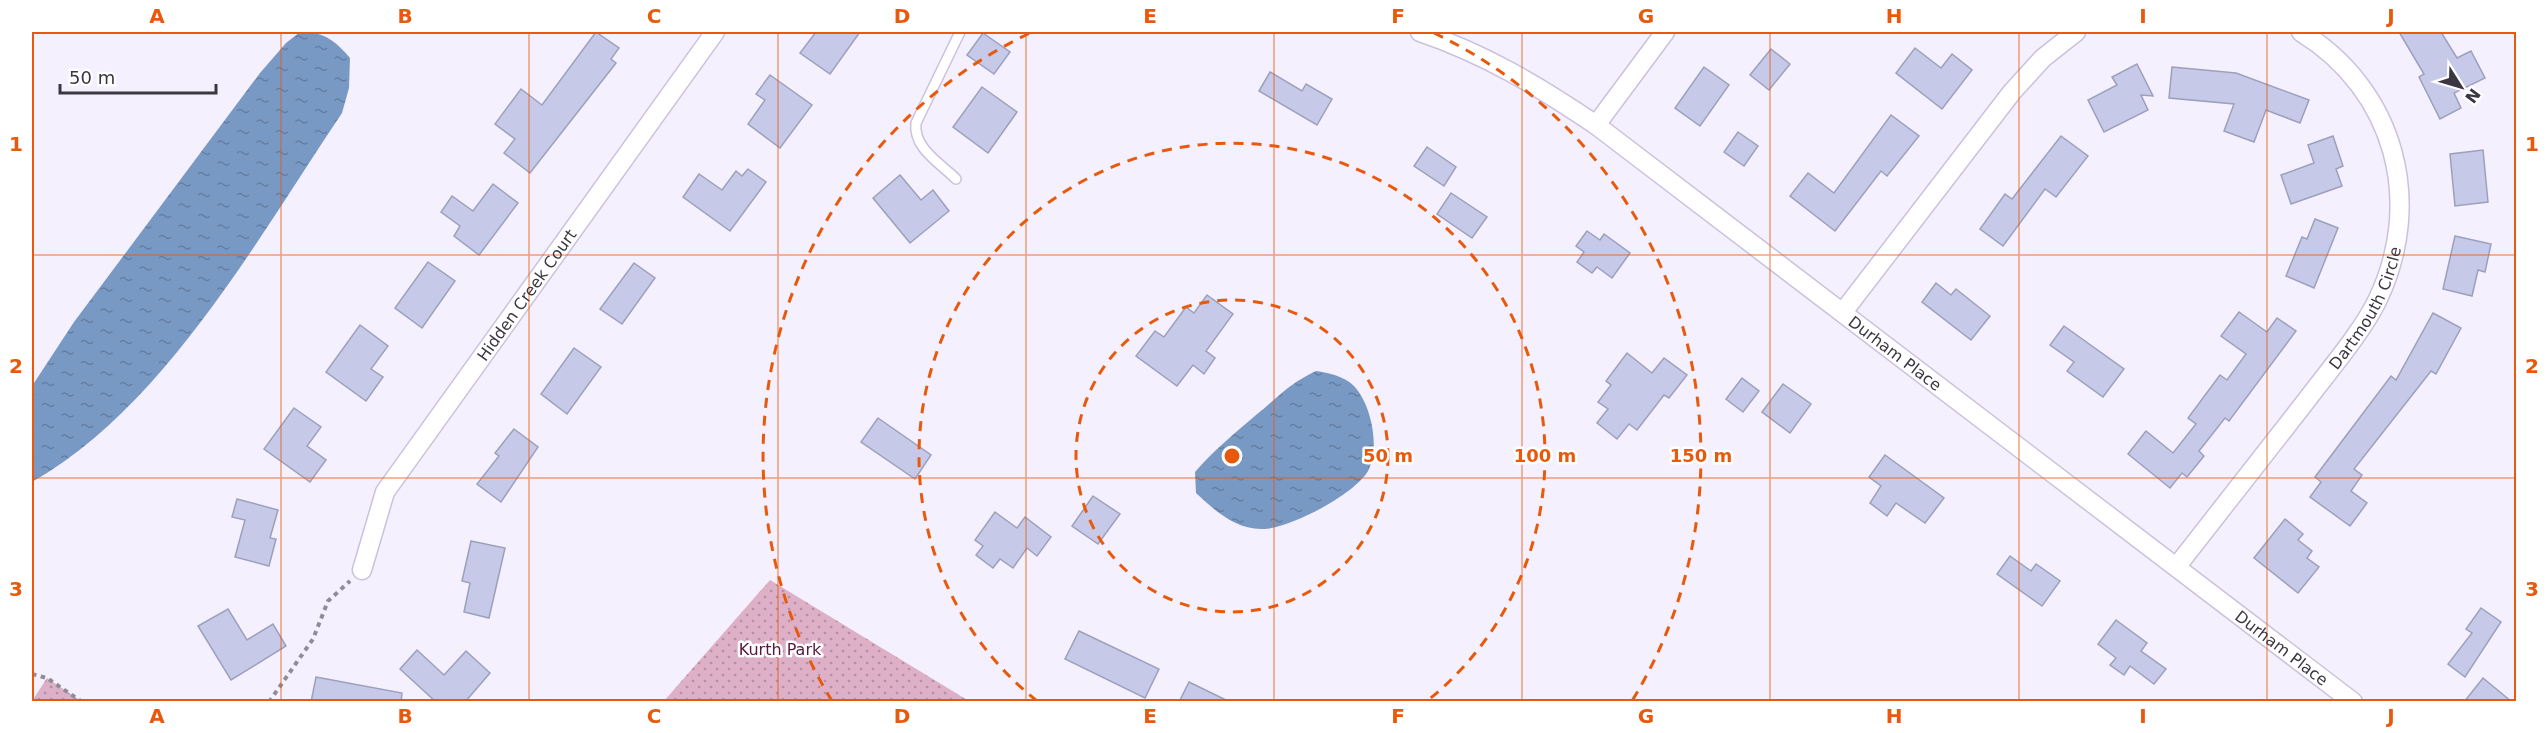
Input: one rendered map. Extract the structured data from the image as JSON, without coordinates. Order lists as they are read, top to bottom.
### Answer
{
  "streets": {
    "street": ["Hidden Creek Court", "Dartmouth Circle", "Durham Place"]
  },
  "crossings": [
    ["Dartmouth Circle", "Durham Place"]
  ],
  "parks": ["Kurth Park"],
  "scale_bar": "50 m",
  "north": "bottom right",
  "grid": {
    "columns": [
      "A",
      "B",
      "C",
      "D",
      "E",
      "F",
      "G",
      "H",
      "I",
      "J"
    ],
    "rows": ["1", "2", "3"]
  },
  "rings": ["50 m", "100 m", "150 m"]
}
